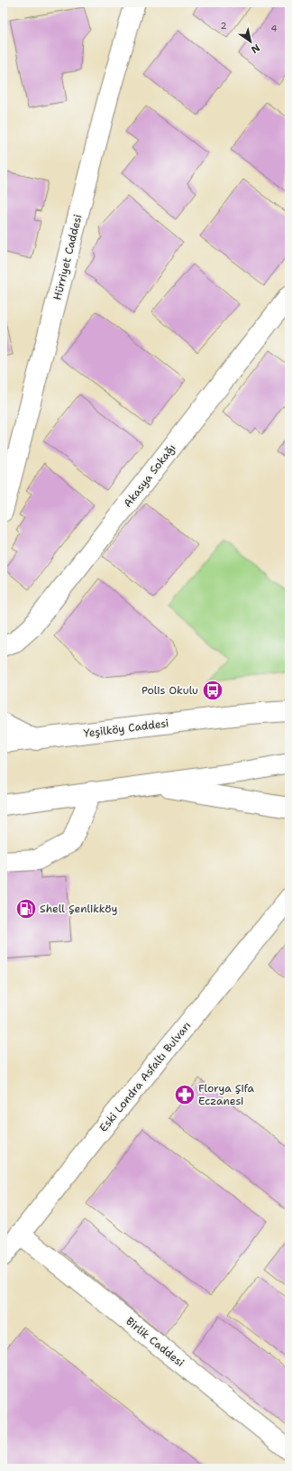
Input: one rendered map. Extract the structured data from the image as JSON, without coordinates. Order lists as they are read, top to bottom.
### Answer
{
  "streets": {
    "main road": [
      "Hürriyet Caddesi",
      "Akasya Sokağı",
      "Yeşilköy Caddesi",
      "Eski Londra Asfaltı Bulvarı",
      "Birlik Caddesi"
    ]
  },
  "crossings": [
    ["Eski Londra Asfaltı Bulvarı", "Birlik Caddesi"]
  ],
  "places": {
    "bus stop": ["Polis Okulu"],
    "fuel station": ["Shell Şenlikköy"],
    "pharmacy": ["Florya Şifa Eczanesi"]
  },
  "house_numbers": ["2", "4"],
  "north": "bottom right"
}
